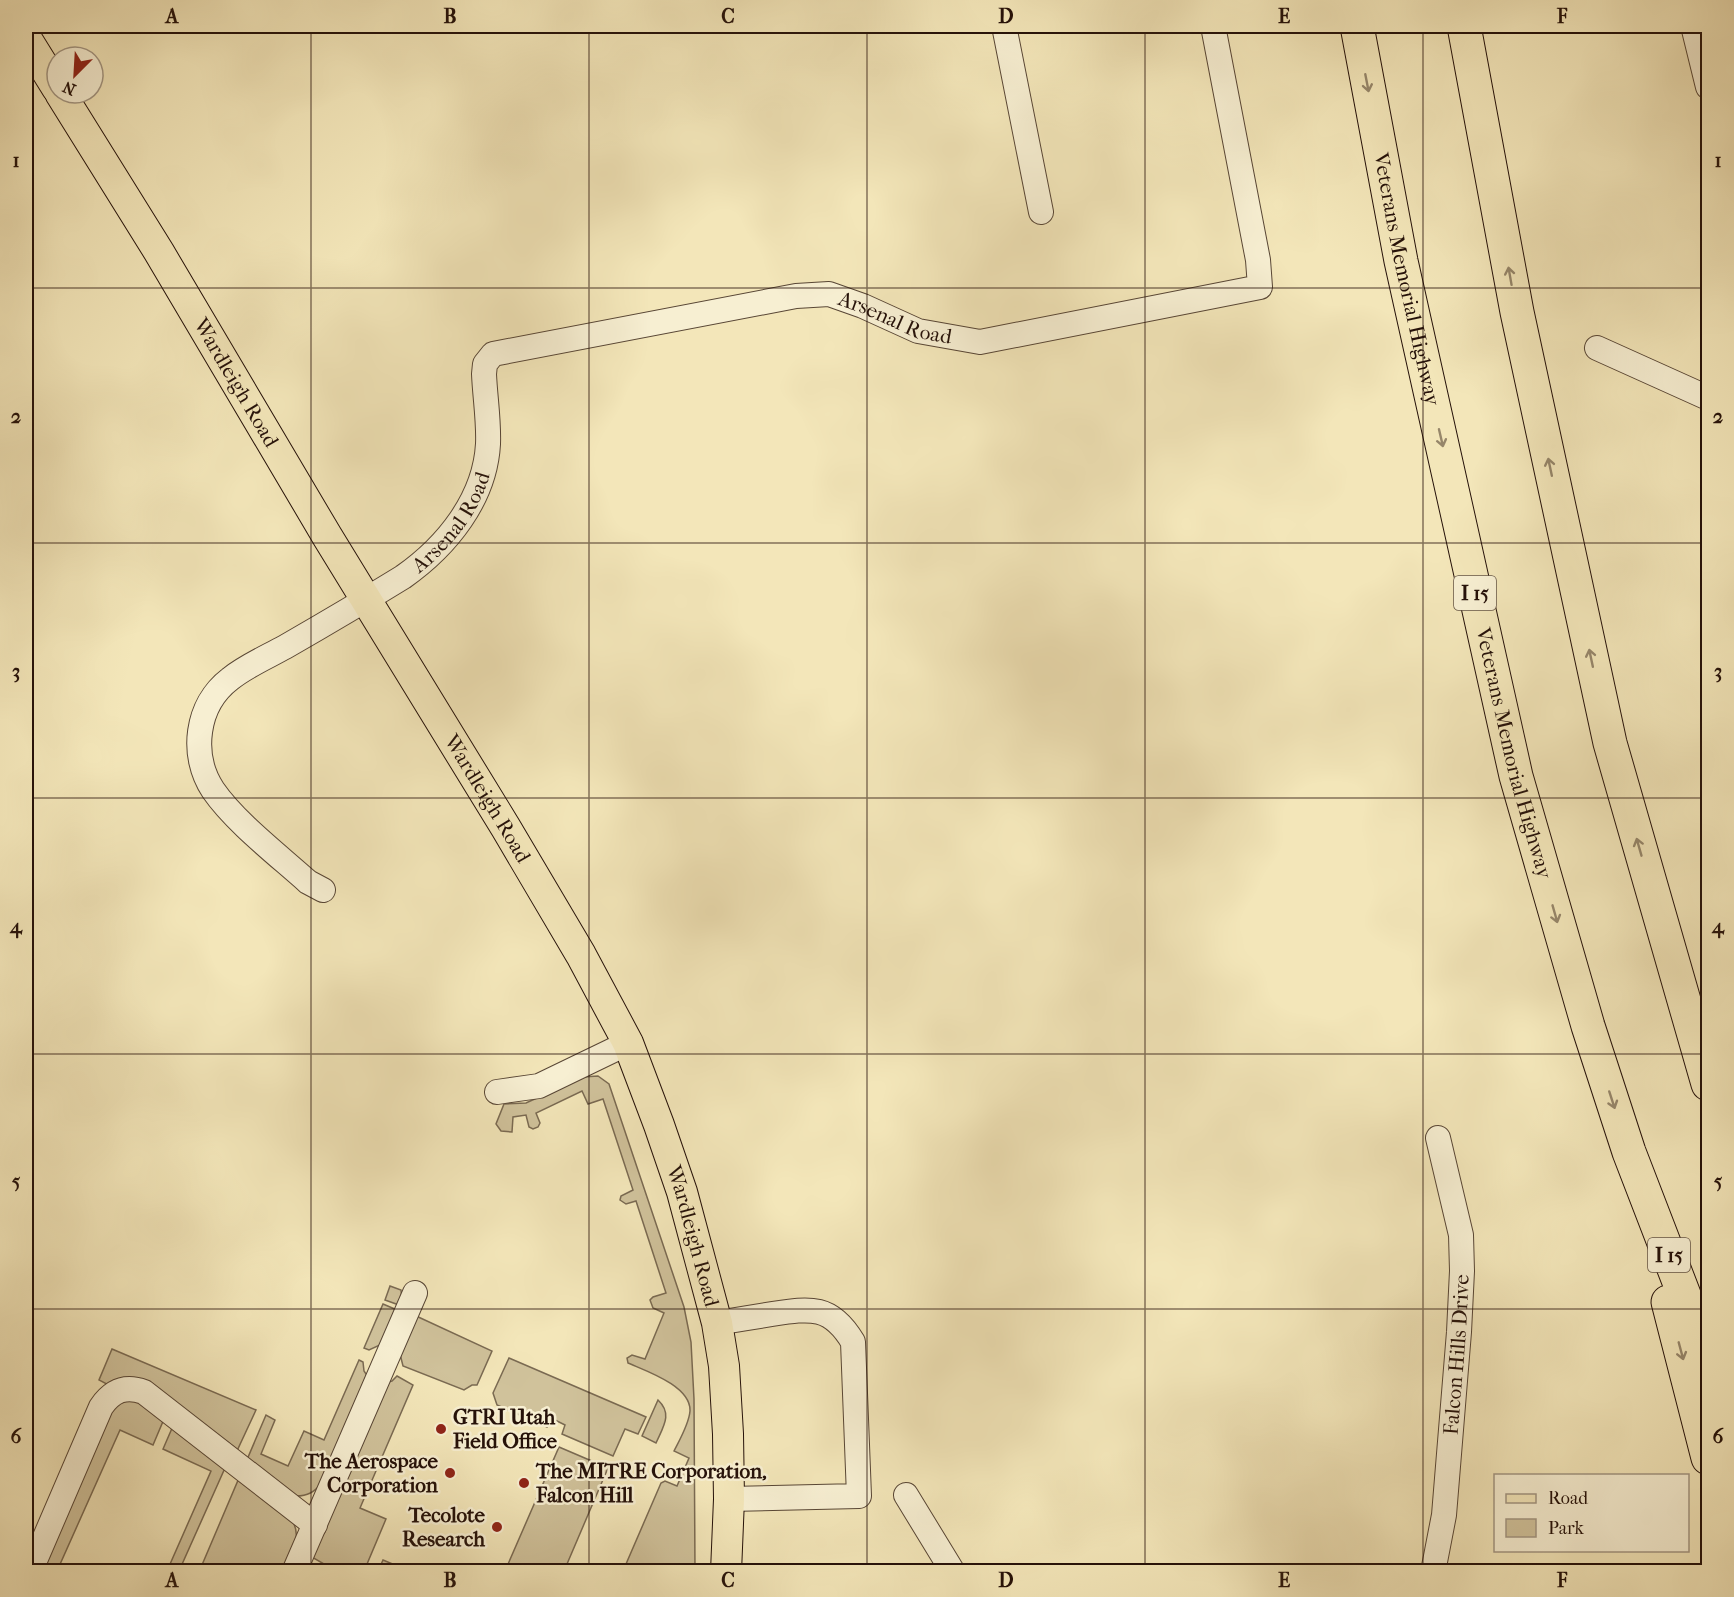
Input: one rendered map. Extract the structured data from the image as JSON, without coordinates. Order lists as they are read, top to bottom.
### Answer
{
  "streets": {
    "highway": ["Veterans Memorial Highway", "I 15"],
    "main road": ["Wardleigh Road"],
    "street": ["Arsenal Road", "Falcon Hills Drive"]
  },
  "crossings": [
    ["Arsenal Road", "Wardleigh Road"]
  ],
  "places": [
    "GTRI Utah Field Office",
    "The Aerospace Corporation",
    "The MITRE Corporation, Falcon Hill",
    "Tecolote Research"
  ],
  "legend": ["Road", "Park"],
  "north": "bottom left",
  "grid": {
    "columns": [
      "A",
      "B",
      "C",
      "D",
      "E",
      "F"
    ],
    "rows": [
      "1",
      "2",
      "3",
      "4",
      "5",
      "6"
    ]
  }
}
